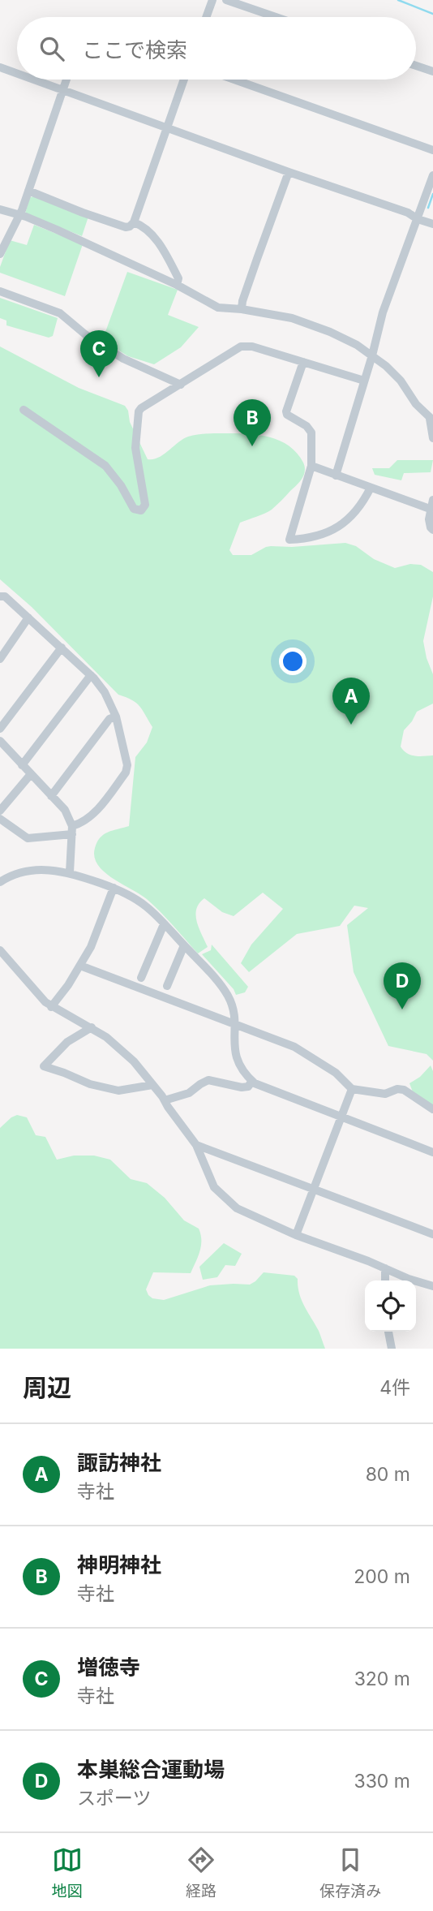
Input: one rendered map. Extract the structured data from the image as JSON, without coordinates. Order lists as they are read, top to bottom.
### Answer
{
  "page": {
    "search": "ここで検索",
    "pins": [
      "C",
      "B",
      "A",
      "D"
    ],
    "heading": ["周辺", "4件"],
    "list": [
      {
        "mark": "A",
        "name": "諏訪神社",
        "note": "寺社",
        "value": "80 m"
      },
      {
        "mark": "B",
        "name": "神明神社",
        "note": "寺社",
        "value": "200 m"
      },
      {
        "mark": "C",
        "name": "増徳寺",
        "note": "寺社",
        "value": "320 m"
      },
      {
        "mark": "D",
        "name": "本巣総合運動場",
        "note": "スポーツ",
        "value": "330 m"
      }
    ],
    "nav": ["地図", "経路", "保存済み"]
  }
}
